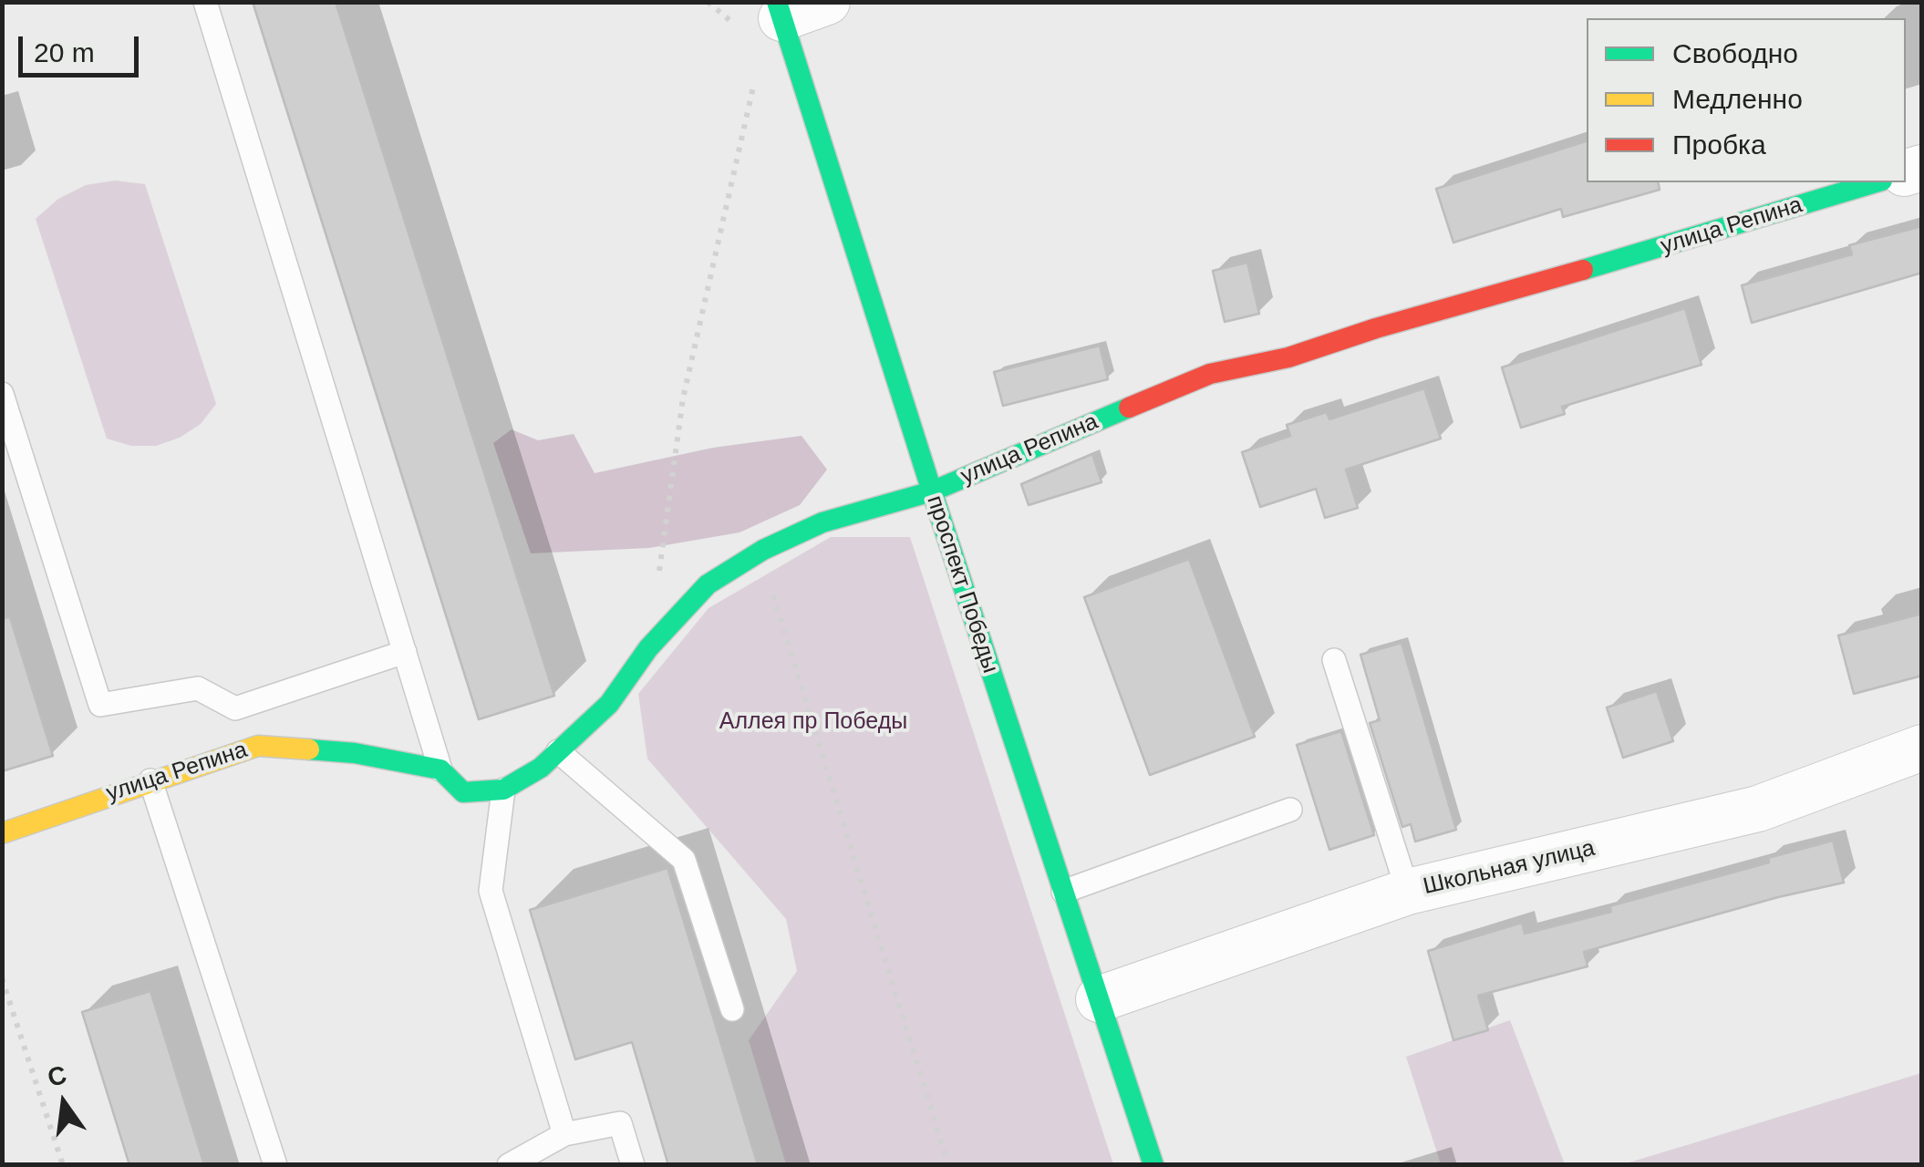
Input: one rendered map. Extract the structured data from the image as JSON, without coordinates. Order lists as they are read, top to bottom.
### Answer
{
  "streets": {
    "street": ["улица Репина", "проспект Победы", "Школьная улица"]
  },
  "crossings": [
    ["улица Репина", "проспект Победы"],
    ["проспект Победы", "Школьная улица"]
  ],
  "parks": ["Аллея пр Победы"],
  "legend": ["Свободно", "Медленно", "Пробка"],
  "scale_bar": "20 m",
  "north": "top"
}
